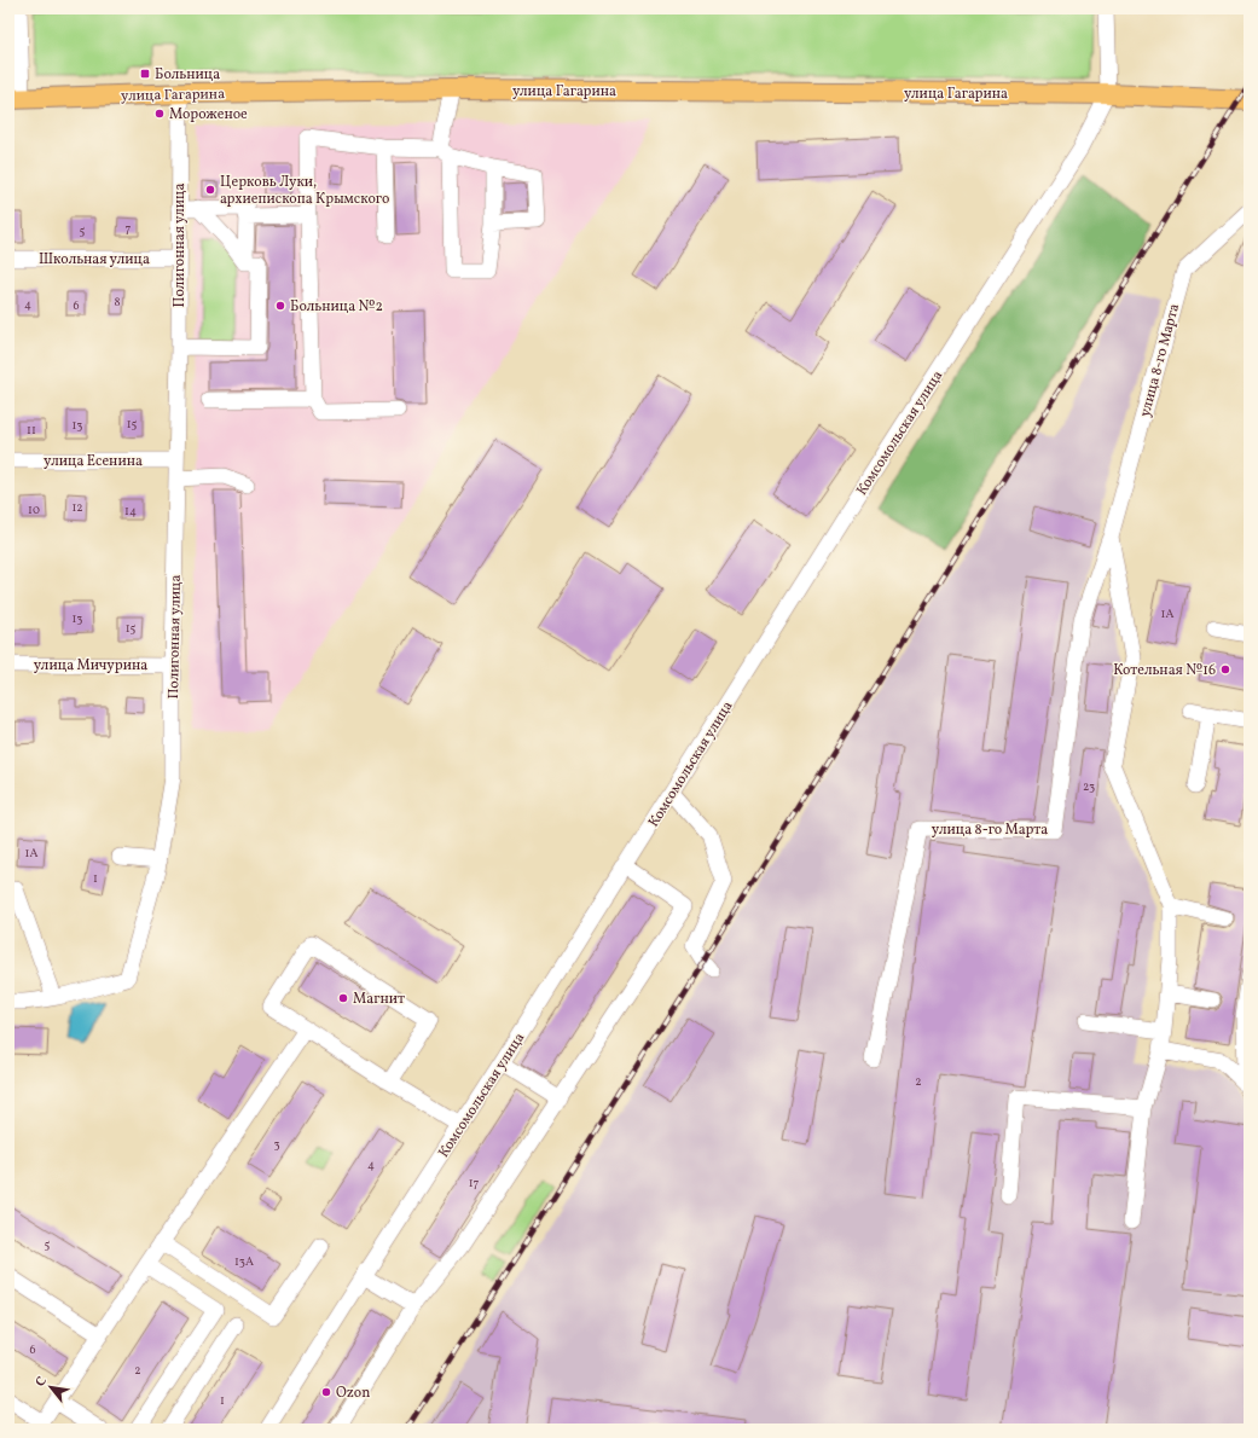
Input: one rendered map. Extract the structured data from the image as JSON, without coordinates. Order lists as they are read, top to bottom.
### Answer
{
  "streets": {
    "main road": ["улица Гагарина"],
    "street": [
      "Полигонная улица",
      "Школьная улица",
      "улица 8-го Марта",
      "Комсомольская улица",
      "улица Есенина",
      "улица Мичурина"
    ]
  },
  "crossings": [
    ["улица Гагарина", "Полигонная улица"],
    ["улица Гагарина", "Комсомольская улица"],
    ["Полигонная улица", "Школьная улица"],
    ["Полигонная улица", "улица Есенина"],
    ["Полигонная улица", "улица Мичурина"]
  ],
  "places": {
    "transit": ["Больница"],
    "other": [
      "Мороженое",
      "Церковь Луки, архиепископа Крымского",
      "Больница №2",
      "Котельная №16",
      "Магнит",
      "Ozon"
    ]
  },
  "house_numbers": [
    "7",
    "5",
    "8",
    "4",
    "6",
    "15",
    "13",
    "11",
    "12",
    "10",
    "14",
    "1А",
    "13",
    "15",
    "23",
    "1А",
    "1",
    "2",
    "3",
    "4",
    "17",
    "5",
    "13А",
    "6",
    "2",
    "1"
  ],
  "north": "top left"
}
